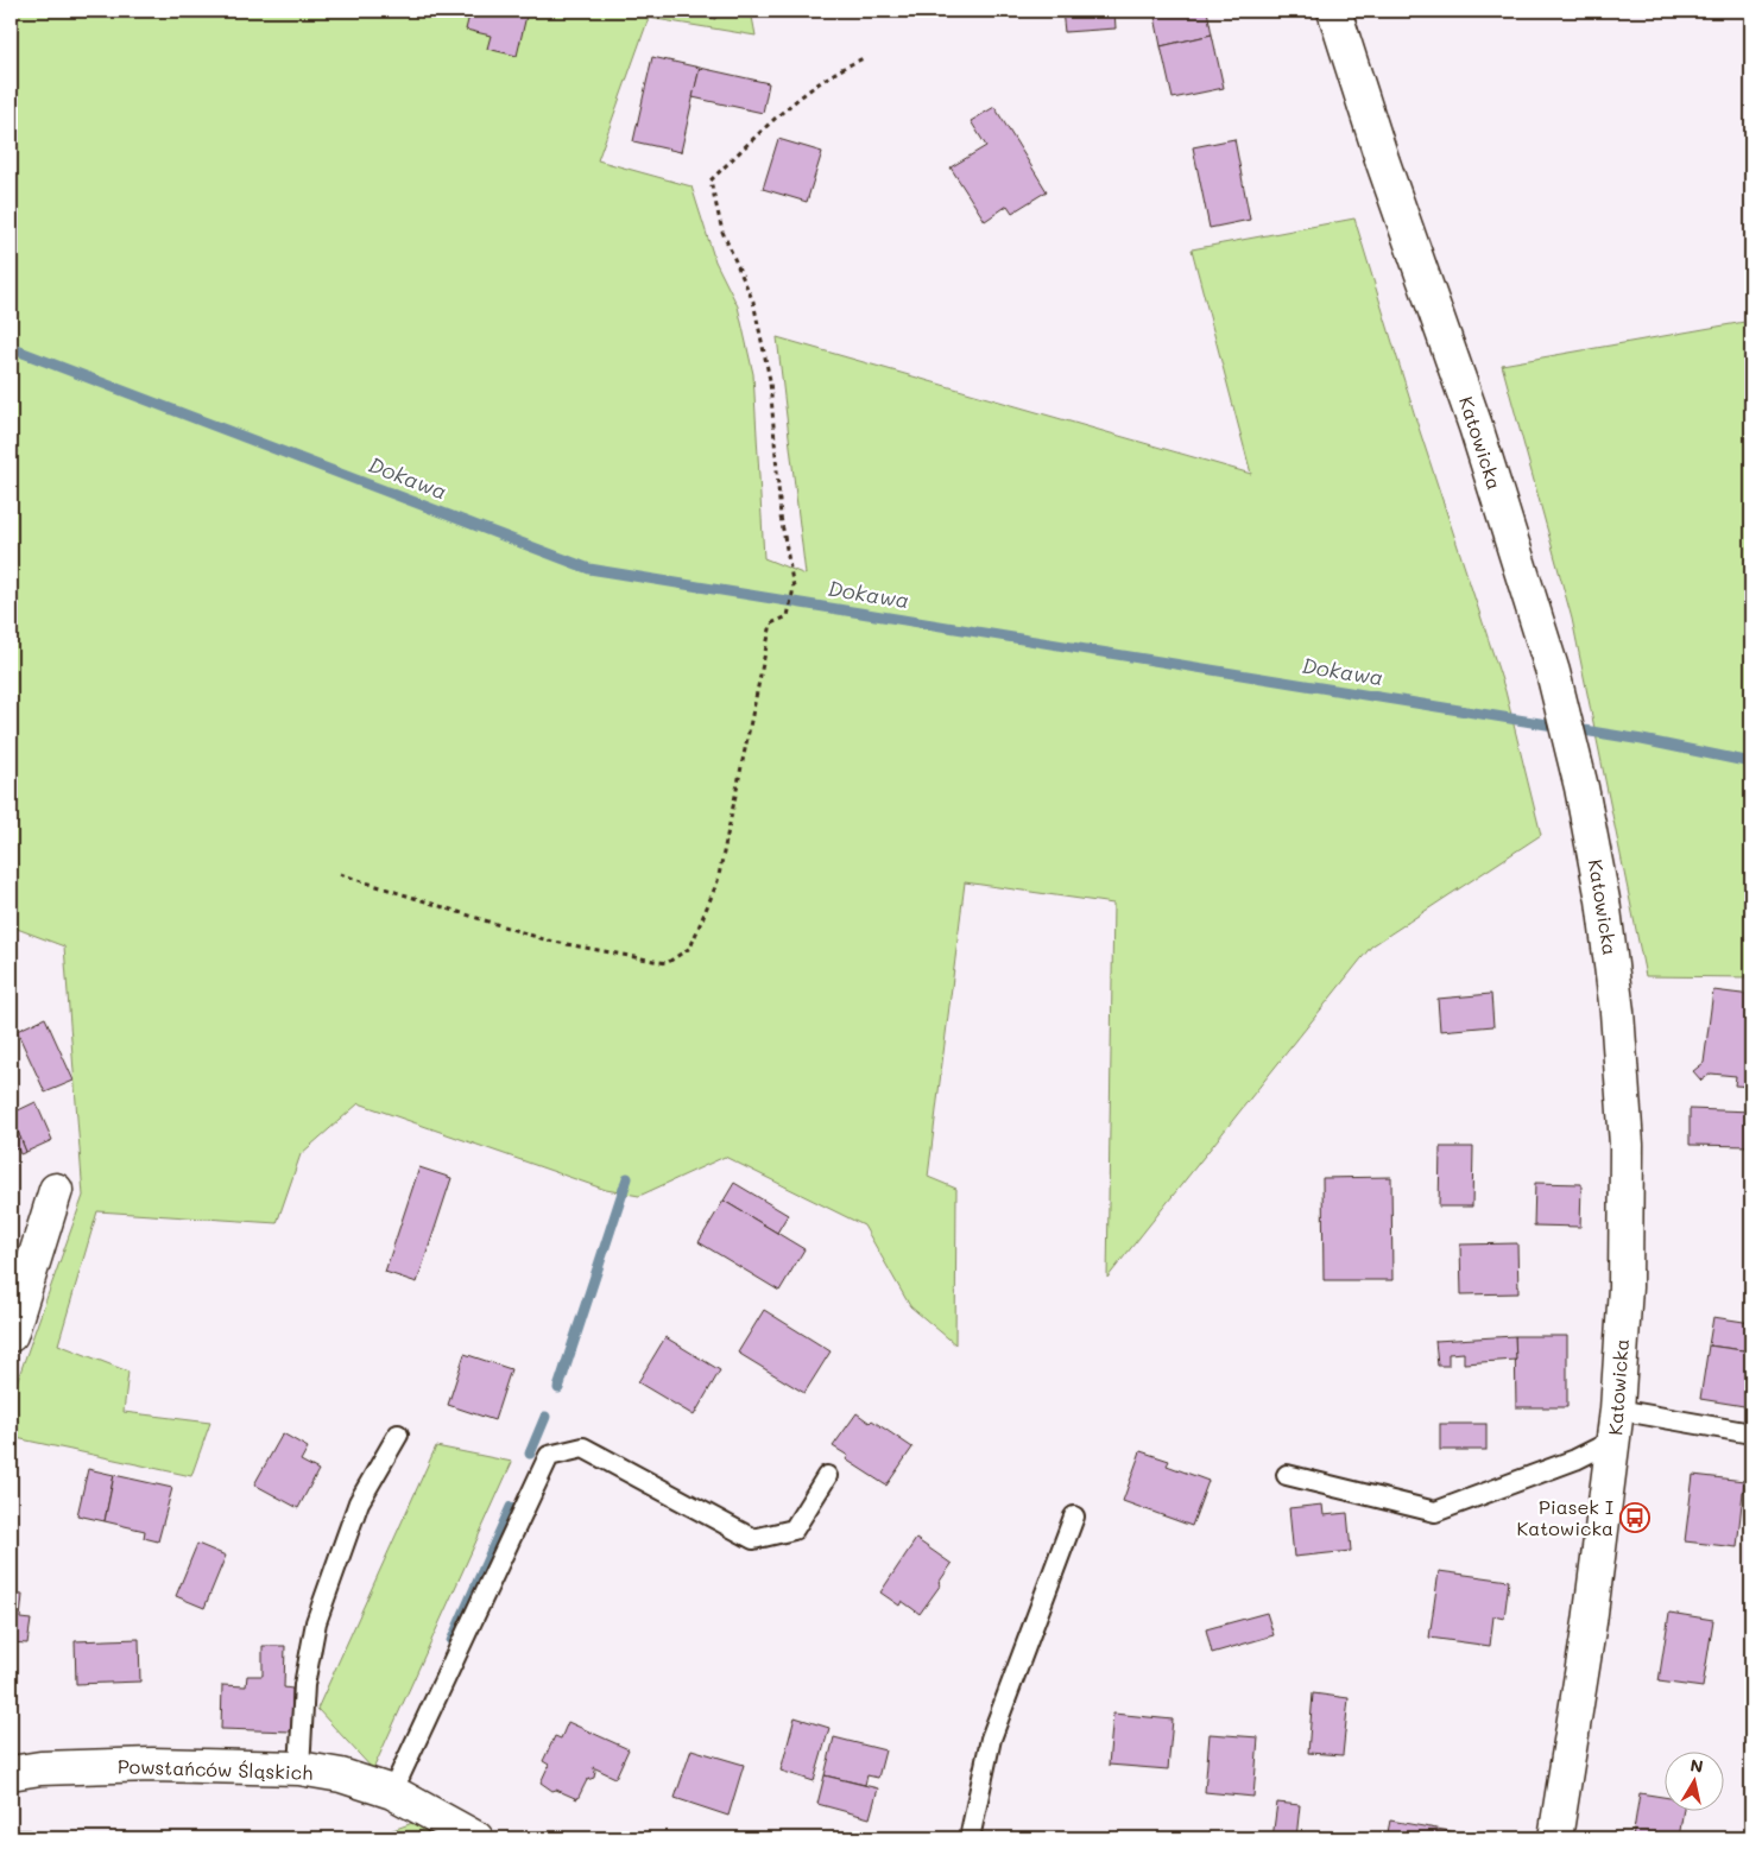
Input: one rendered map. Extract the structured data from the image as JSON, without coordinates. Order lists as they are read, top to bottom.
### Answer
{
  "streets": {
    "street": ["Katowicka", "Powstańców Śląskich"]
  },
  "water": ["Dokawa"],
  "places": {
    "bus stop": ["Piasek I Katowicka"]
  },
  "north": "top"
}
